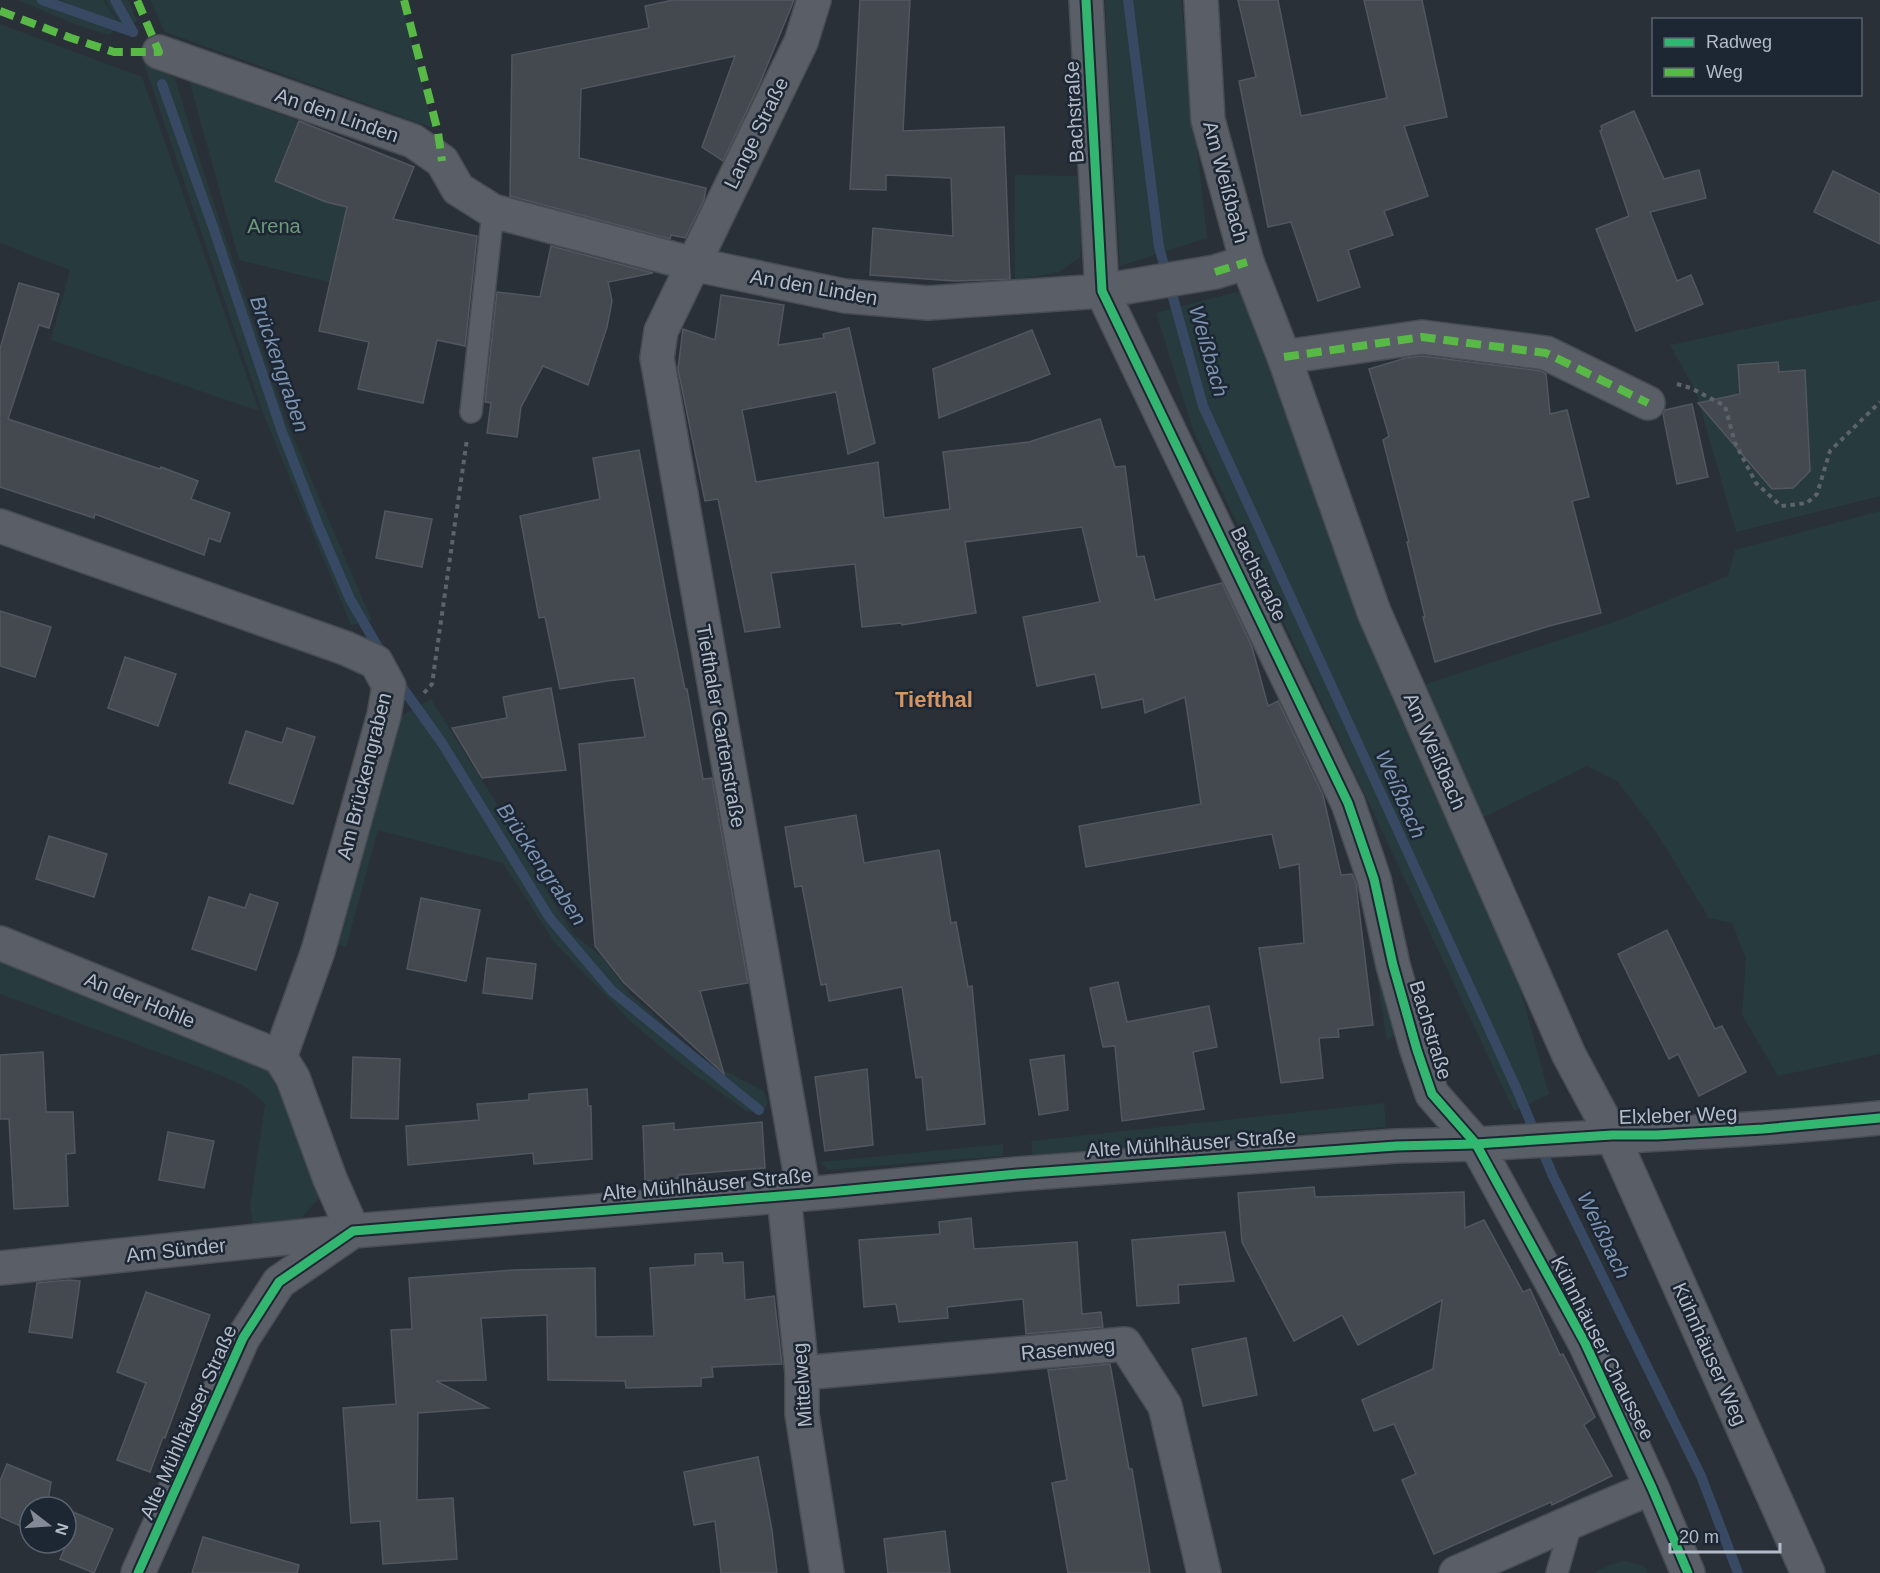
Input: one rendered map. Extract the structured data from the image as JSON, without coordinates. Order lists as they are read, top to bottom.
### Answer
{
  "streets": {
    "street": [
      "Bachstraße",
      "An den Linden",
      "Lange Straße",
      "Am Weißbach",
      "Tiefthaler Gartenstraße",
      "Am Brückengraben",
      "An der Hohle",
      "Elxleber Weg",
      "Alte Mühlhäuser Straße",
      "Am Sünder",
      "Kühnhäuser Chaussee",
      "Rasenweg",
      "Kühnhäuser Weg",
      "Mittelweg"
    ]
  },
  "crossings": [
    ["Bachstraße", "An den Linden"],
    ["Bachstraße", "Elxleber Weg"],
    ["Bachstraße", "Alte Mühlhäuser Straße"],
    ["Bachstraße", "Kühnhäuser Chaussee"],
    ["An den Linden", "Lange Straße"],
    ["An den Linden", "Am Weißbach"],
    ["An den Linden", "Tiefthaler Gartenstraße"],
    ["Lange Straße", "Tiefthaler Gartenstraße"],
    ["Am Weißbach", "Elxleber Weg"],
    ["Am Weißbach", "Kühnhäuser Weg"],
    ["Tiefthaler Gartenstraße", "Alte Mühlhäuser Straße"],
    ["Tiefthaler Gartenstraße", "Mittelweg"],
    ["Am Brückengraben", "An der Hohle"],
    ["Elxleber Weg", "Alte Mühlhäuser Straße"],
    ["Elxleber Weg", "Kühnhäuser Chaussee"],
    ["Elxleber Weg", "Kühnhäuser Weg"],
    ["Alte Mühlhäuser Straße", "Am Sünder"],
    ["Alte Mühlhäuser Straße", "Kühnhäuser Chaussee"],
    ["Alte Mühlhäuser Straße", "Mittelweg"],
    ["Rasenweg", "Mittelweg"]
  ],
  "districts": ["Tiefthal"],
  "water": ["Weißbach", "Brückengraben"],
  "parks": ["Arena"],
  "legend": ["Radweg", "Weg"],
  "scale_bar": "20 m",
  "north": "right"
}
